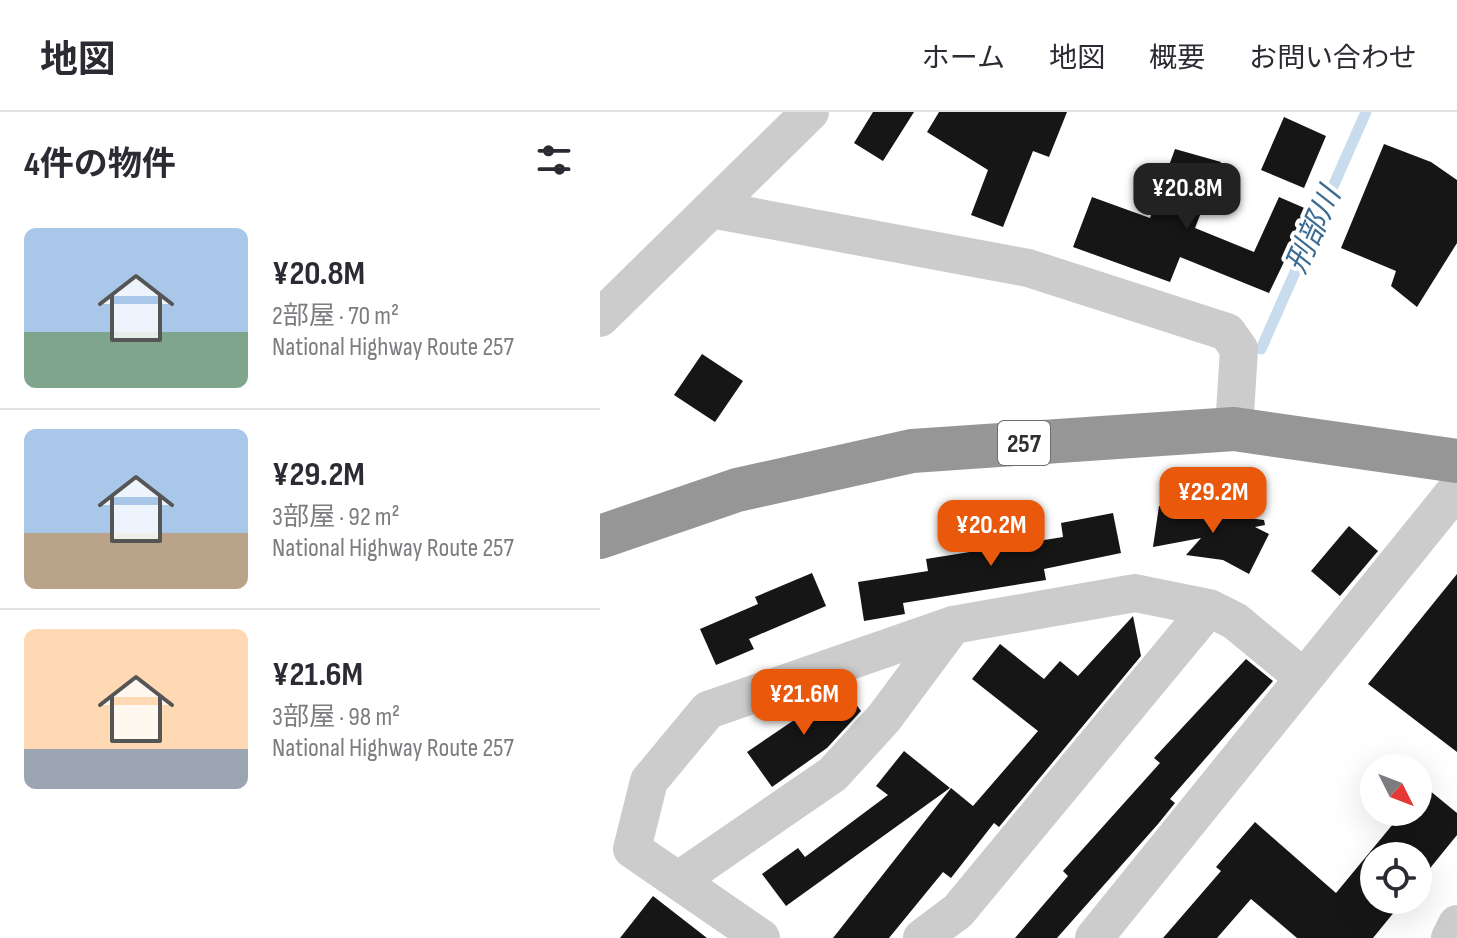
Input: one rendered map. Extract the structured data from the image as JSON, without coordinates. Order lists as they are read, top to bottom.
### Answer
{
  "streets": {
    "highway": ["257"]
  },
  "water": ["刑部川"],
  "north": "bottom right",
  "page": {
    "header": "地図",
    "nav": [
      "ホーム",
      "地図",
      "概要",
      "お問い合わせ"
    ],
    "heading": "4件の物件",
    "price": [
      "¥20.8M",
      "¥29.2M",
      "¥20.2M",
      "¥21.6M"
    ],
    "list": [
      {
        "name": "¥20.8M",
        "note": "2部屋 · 70 m² · National Highway Route 257"
      },
      {
        "name": "¥29.2M",
        "note": "3部屋 · 92 m² · National Highway Route 257"
      },
      {
        "name": "¥21.6M",
        "note": "3部屋 · 98 m² · National Highway Route 257"
      }
    ]
  }
}
